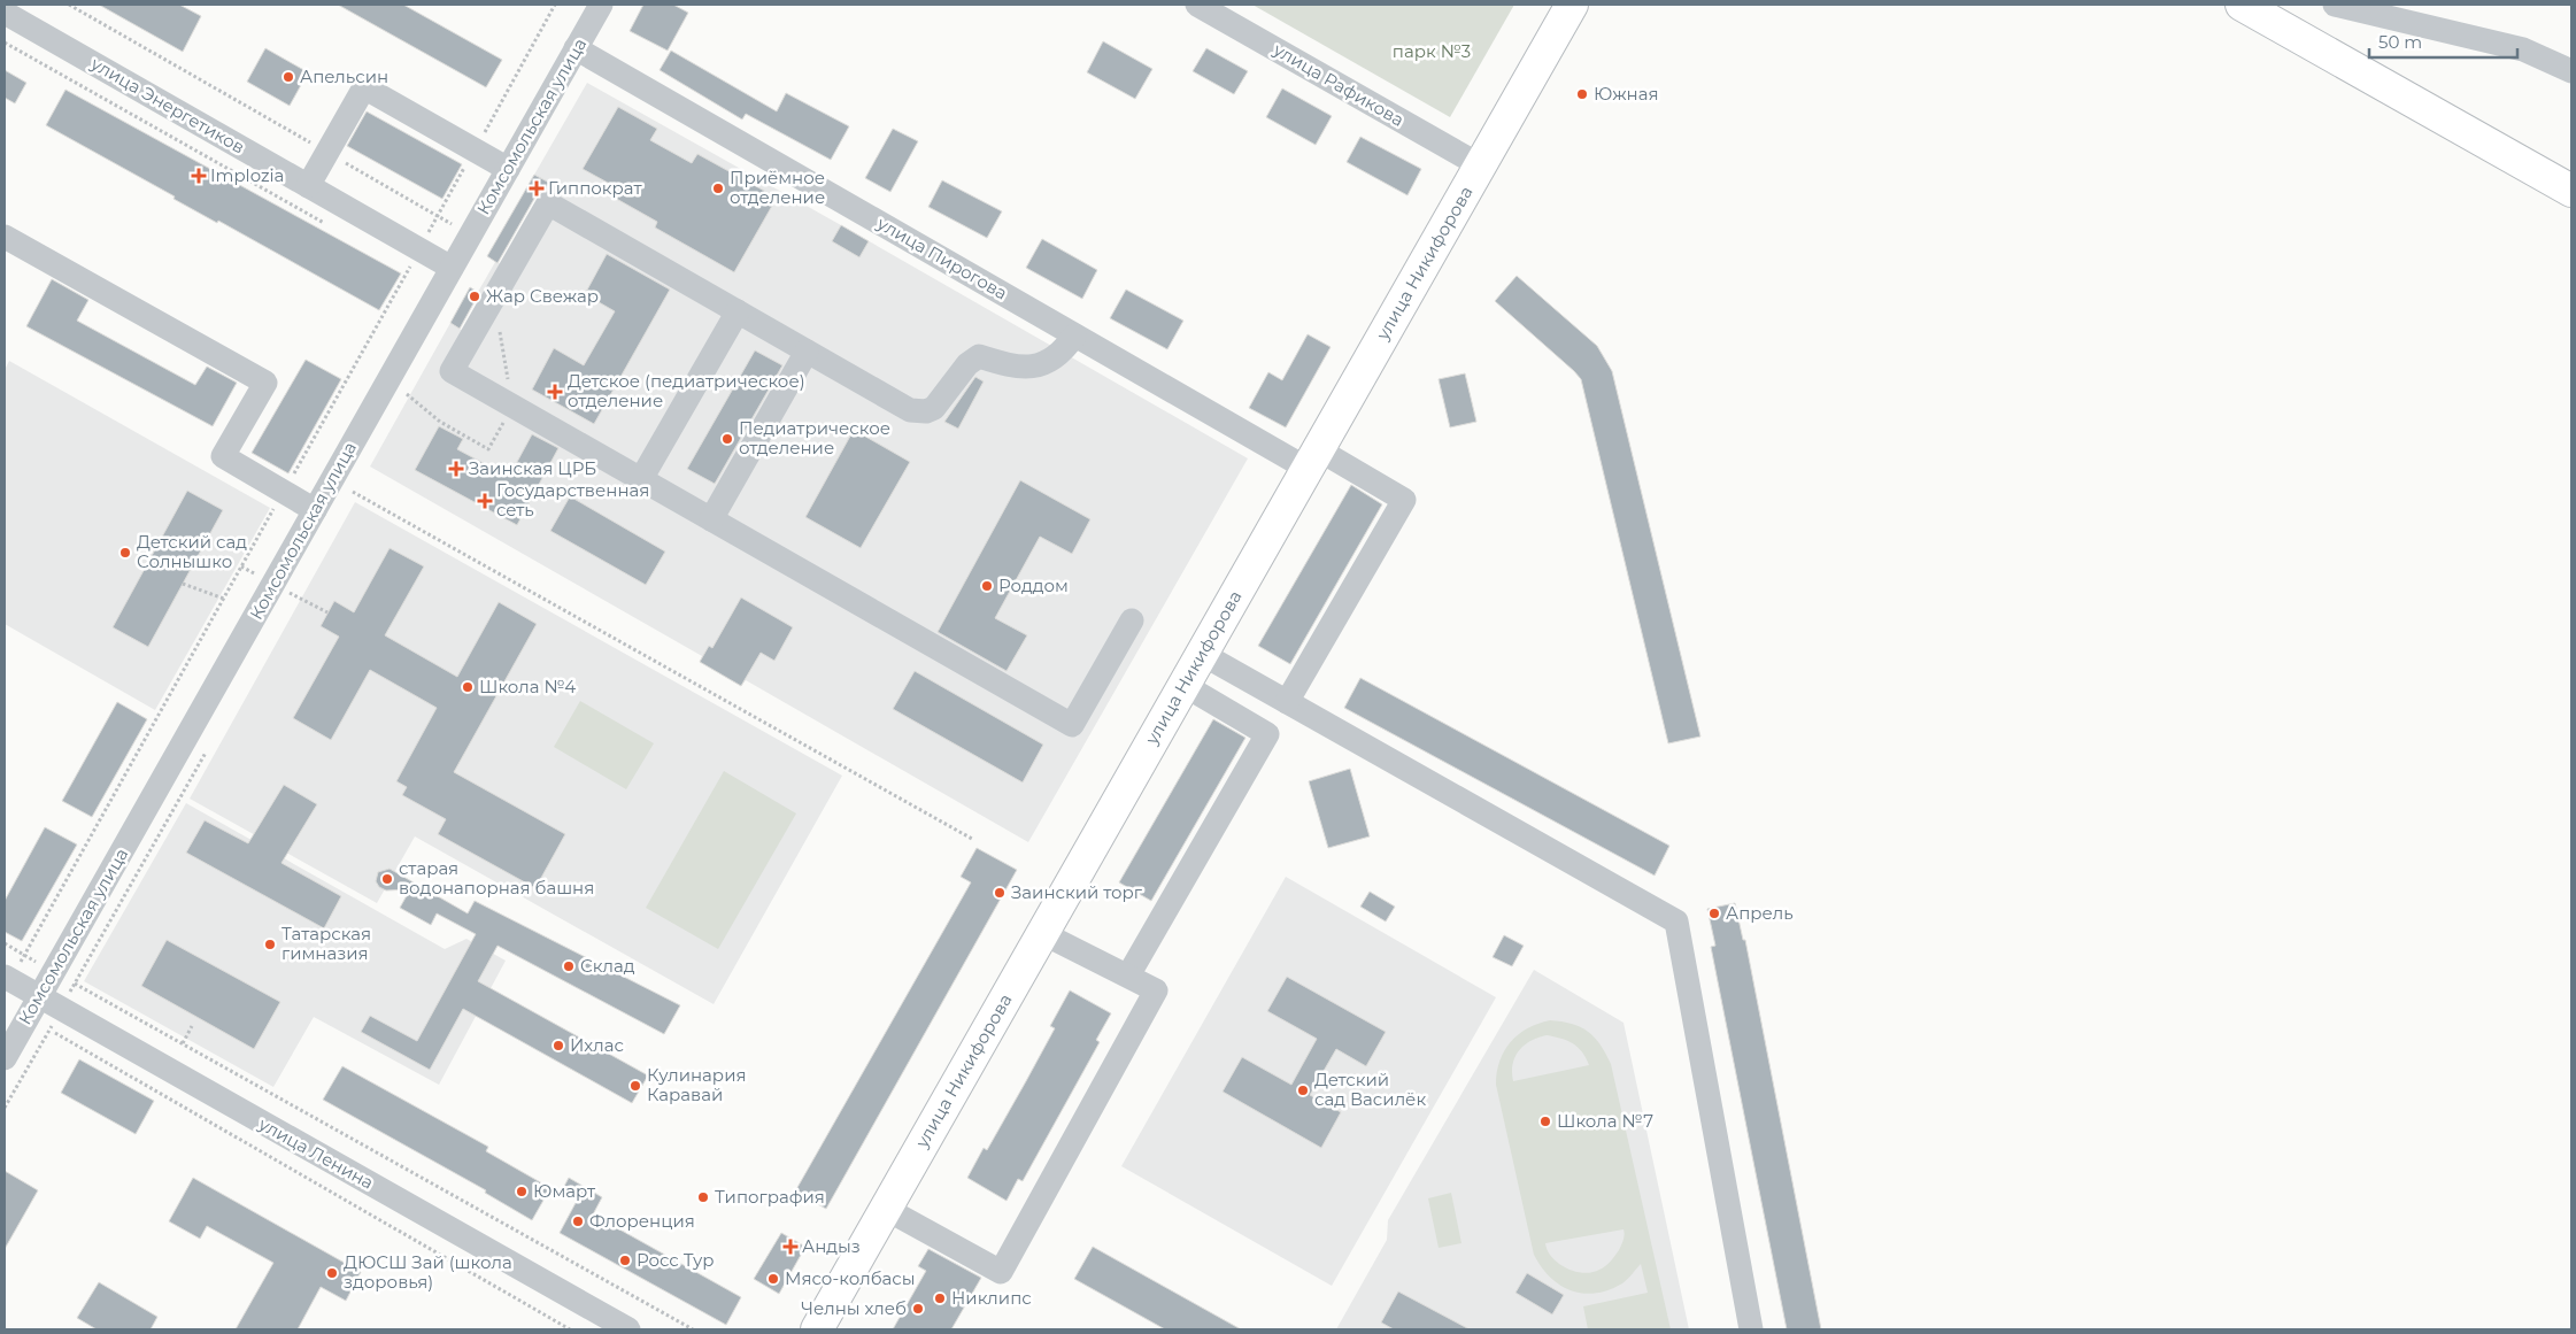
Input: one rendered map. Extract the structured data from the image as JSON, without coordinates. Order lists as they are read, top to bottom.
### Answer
{
  "streets": {
    "main road": ["улица Никифорова"],
    "street": [
      "улица Рафикова",
      "улица Энергетиков",
      "Комсомольская улица",
      "улица Пирогова",
      "улица Ленина"
    ]
  },
  "crossings": [
    ["улица Рафикова", "улица Никифорова"],
    ["улица Энергетиков", "Комсомольская улица"],
    ["Комсомольская улица", "улица Пирогова"],
    ["Комсомольская улица", "улица Ленина"],
    ["улица Пирогова", "улица Никифорова"]
  ],
  "parks": ["парк №3"],
  "places": {
    "other": [
      "Апельсин",
      "Южная",
      "Приёмное отделение",
      "Жар Свежар",
      "Педиатрическое отделение",
      "Детский сад Солнышко",
      "Роддом",
      "Школа №4",
      "старая водонапорная башня",
      "Заинский торг",
      "Апрель",
      "Татарская гимназия",
      "Склад",
      "Ихлас",
      "Кулинария Каравай",
      "Детский сад Василёк",
      "Школа №7",
      "Юмарт",
      "Типография",
      "Флоренция",
      "Росс Тур",
      "ДЮСШ Зай (школа здоровья)",
      "Мясо-колбасы",
      "Никлипс",
      "Челны хлеб"
    ],
    "health": [
      "Implozia",
      "Гиппократ",
      "Детское (педиатрическое) отделение",
      "Заинская ЦРБ",
      "Государственная сеть",
      "Андыз"
    ]
  },
  "scale_bar": "50 m"
}
